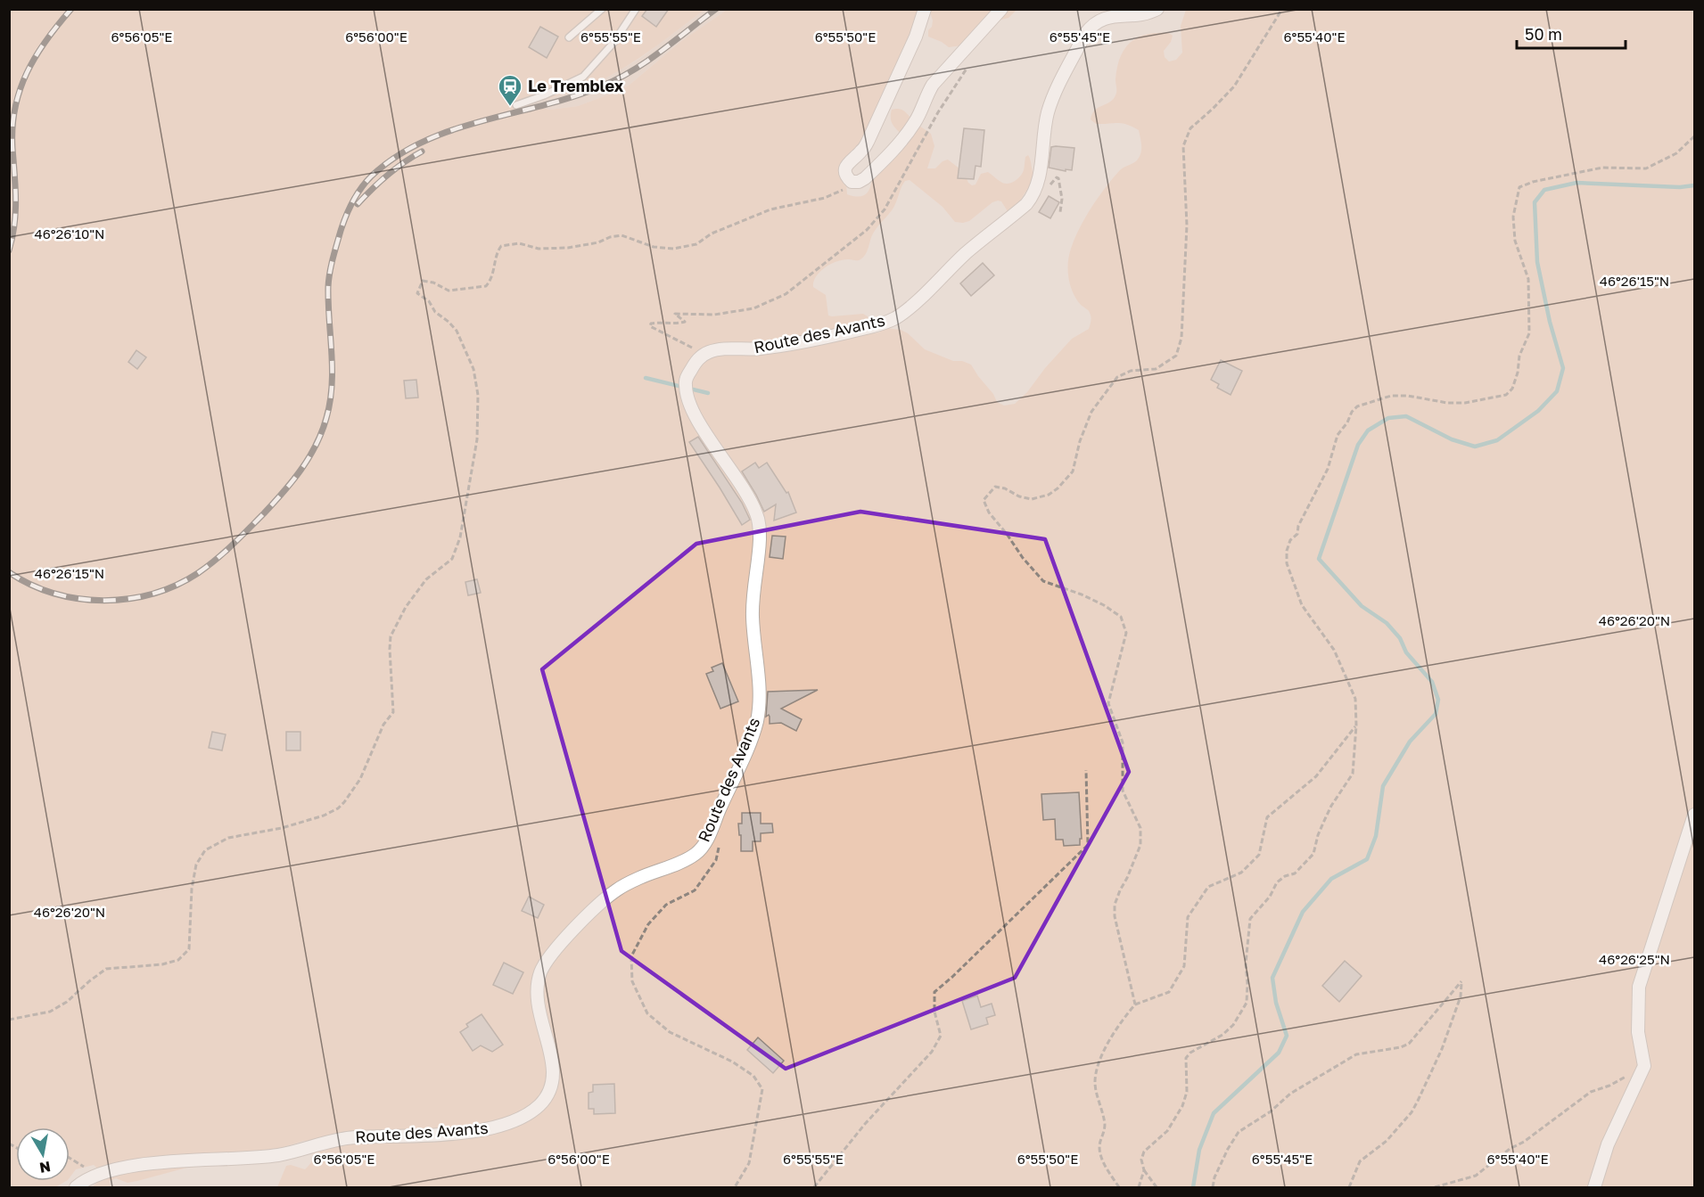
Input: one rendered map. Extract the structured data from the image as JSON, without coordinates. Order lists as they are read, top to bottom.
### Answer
{
  "streets": {
    "street": ["Route des Avants"]
  },
  "places": {
    "station": ["Le Tremblex"]
  },
  "scale_bar": "50 m",
  "north": "bottom",
  "coordinates": [
    "6°56'05\"E",
    "6°56'00\"E",
    "6°55'55\"E",
    "6°55'50\"E",
    "6°55'45\"E",
    "6°55'40\"E",
    "46°26'10\"N",
    "46°26'15\"N",
    "46°26'20\"N",
    "46°26'25\"N"
  ]
}
